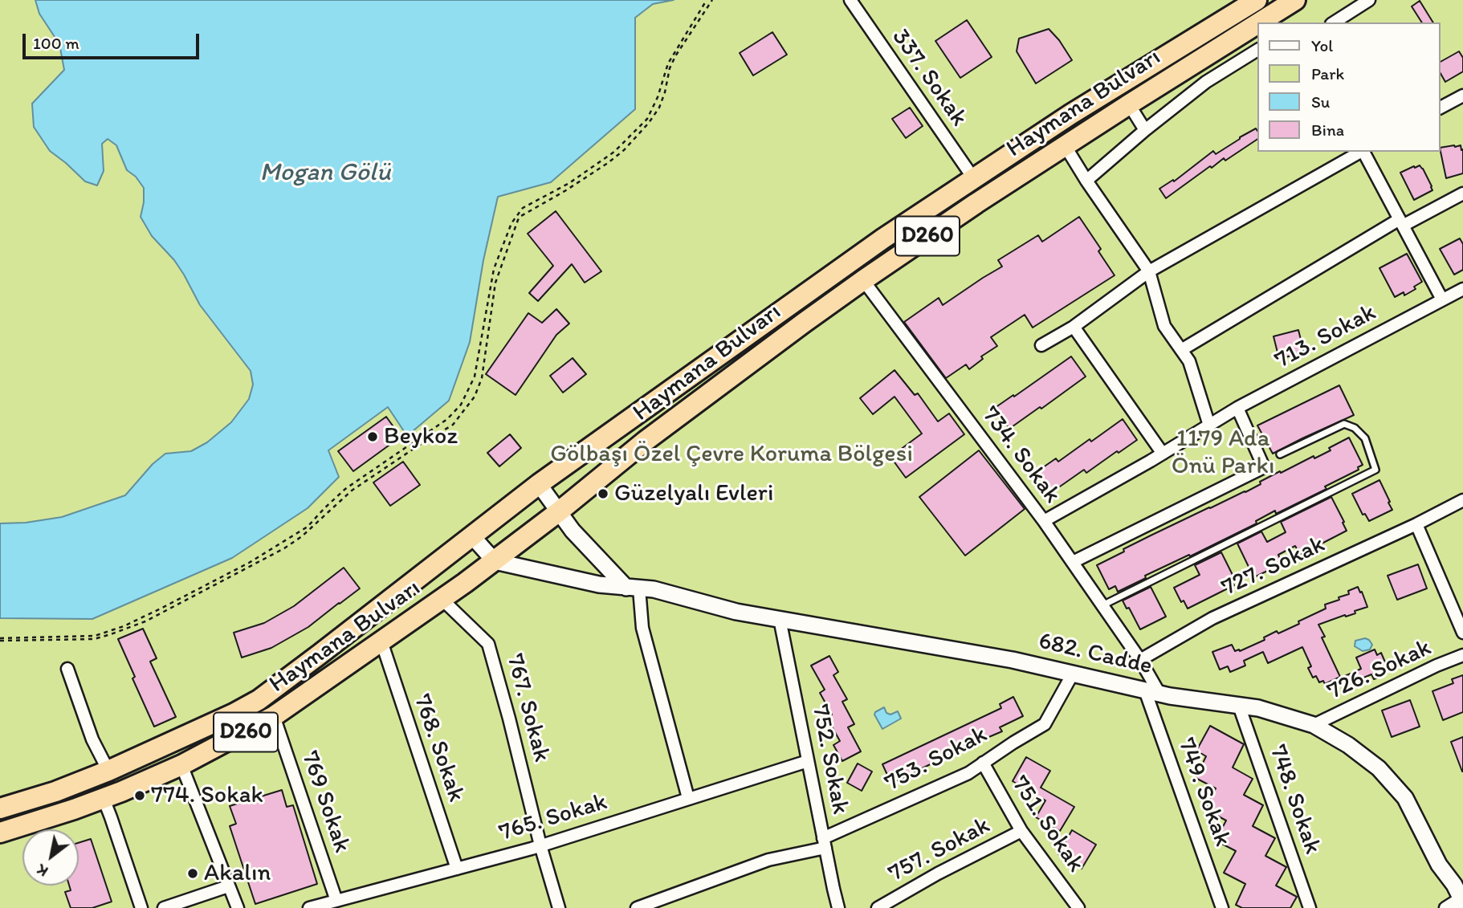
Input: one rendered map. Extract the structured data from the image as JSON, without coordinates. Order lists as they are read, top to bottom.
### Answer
{
  "streets": {
    "highway": ["Haymana Bulvarı", "D260"],
    "main road": ["682. Cadde"],
    "street": [
      "337. Sokak",
      "713. Sokak",
      "734. Sokak",
      "727. Sokak",
      "726. Sokak",
      "767. Sokak",
      "768. Sokak",
      "752. Sokak",
      "753. Sokak",
      "749. Sokak",
      "748. Sokak",
      "769 Sokak",
      "765. Sokak",
      "751. Sokak",
      "757. Sokak"
    ]
  },
  "crossings": [
    ["337. Sokak", "Haymana Bulvarı"],
    ["Haymana Bulvarı", "734. Sokak"],
    ["Haymana Bulvarı", "682. Cadde"],
    ["Haymana Bulvarı", "767. Sokak"],
    ["Haymana Bulvarı", "768. Sokak"],
    ["Haymana Bulvarı", "769 Sokak"],
    ["713. Sokak", "734. Sokak"],
    ["734. Sokak", "727. Sokak"],
    ["682. Cadde", "726. Sokak"],
    ["682. Cadde", "752. Sokak"],
    ["682. Cadde", "753. Sokak"],
    ["682. Cadde", "749. Sokak"],
    ["682. Cadde", "748. Sokak"],
    ["767. Sokak", "765. Sokak"],
    ["768. Sokak", "765. Sokak"],
    ["752. Sokak", "753. Sokak"],
    ["752. Sokak", "765. Sokak"],
    ["753. Sokak", "751. Sokak"],
    ["769 Sokak", "765. Sokak"],
    ["751. Sokak", "757. Sokak"]
  ],
  "water": ["Mogan Gölü"],
  "parks": ["1179 Ada Önü Parkı", "Gölbaşı Özel Çevre Koruma Bölgesi"],
  "places": [
    "Beykoz",
    "Güzelyalı Evleri",
    "774. Sokak",
    "Akalın"
  ],
  "legend": [
    "Yol",
    "Park",
    "Su",
    "Bina"
  ],
  "scale_bar": "100 m",
  "north": "bottom left"
}
